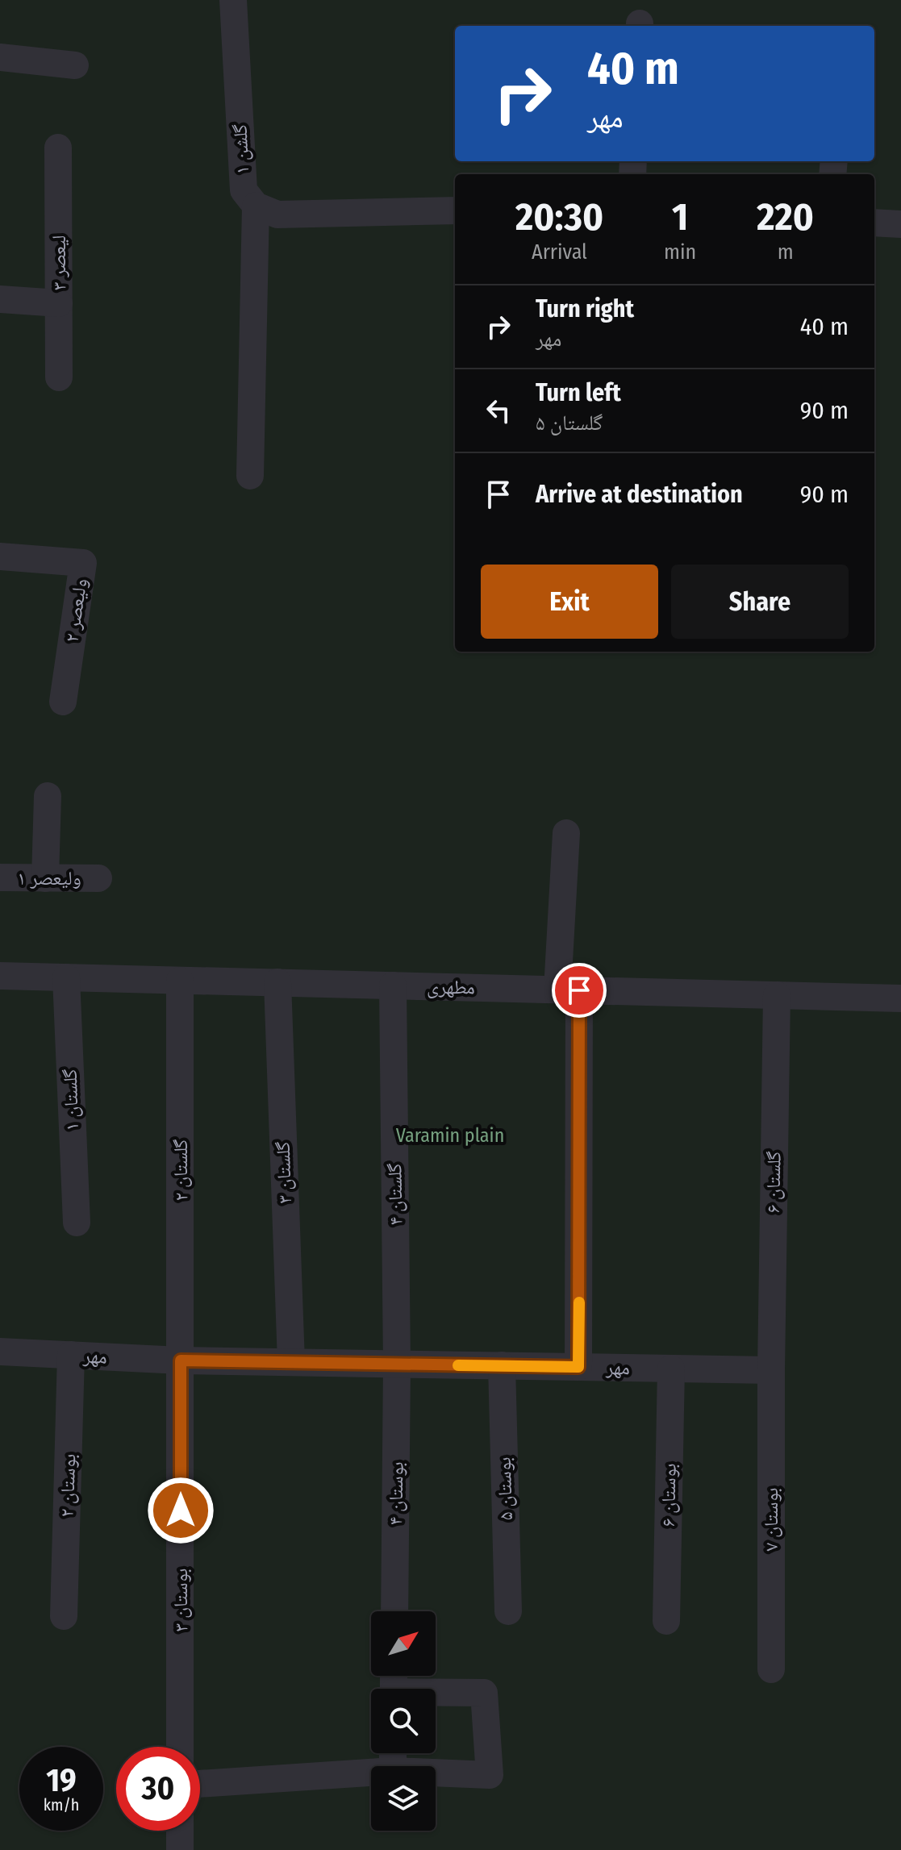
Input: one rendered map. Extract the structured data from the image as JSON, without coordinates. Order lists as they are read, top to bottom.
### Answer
{
  "streets": {
    "street": [
      "گلشن ۱",
      "لیعصر ۳",
      "ولیعصر ۲",
      "ولیعصر ۱",
      "مطهری",
      "گلستان ۱",
      "گلستان ۲",
      "گلستان ۳",
      "گلستان ۶",
      "گلستان ۴",
      "مهر",
      "بوستان ۲",
      "بوستان ۵",
      "بوستان ۴",
      "بوستان ۶",
      "بوستان ۷",
      "بوستان ۳"
    ]
  },
  "crossings": [
    ["مطهری", "گلستان ۱"],
    ["مطهری", "گلستان ۲"],
    ["مطهری", "گلستان ۳"],
    ["مطهری", "گلستان ۶"],
    ["مطهری", "گلستان ۴"],
    ["گلستان ۲", "مهر"],
    ["گلستان ۲", "بوستان ۳"],
    ["گلستان ۳", "مهر"],
    ["گلستان ۶", "مهر"],
    ["گلستان ۶", "بوستان ۷"],
    ["گلستان ۴", "مهر"],
    ["گلستان ۴", "بوستان ۴"],
    ["مهر", "بوستان ۲"],
    ["مهر", "بوستان ۵"],
    ["مهر", "بوستان ۴"],
    ["مهر", "بوستان ۶"],
    ["مهر", "بوستان ۷"],
    ["مهر", "بوستان ۳"]
  ],
  "parks": ["Varamin plain"],
  "north": "top right",
  "page": {
    "turn": ["40 m", "مهر"],
    "eta": [
      "20:30",
      "Arrival",
      "1",
      "min",
      "220",
      "m"
    ],
    "list": [
      {
        "name": "Turn right",
        "note": "مهر",
        "value": "40 m"
      },
      {
        "name": "Turn left",
        "note": "گلستان ۵",
        "value": "90 m"
      },
      {
        "name": "Arrive at destination",
        "value": "90 m"
      }
    ],
    "buttons": ["Exit", "Share"],
    "speed": "19 km/h",
    "limit": "30"
  }
}
